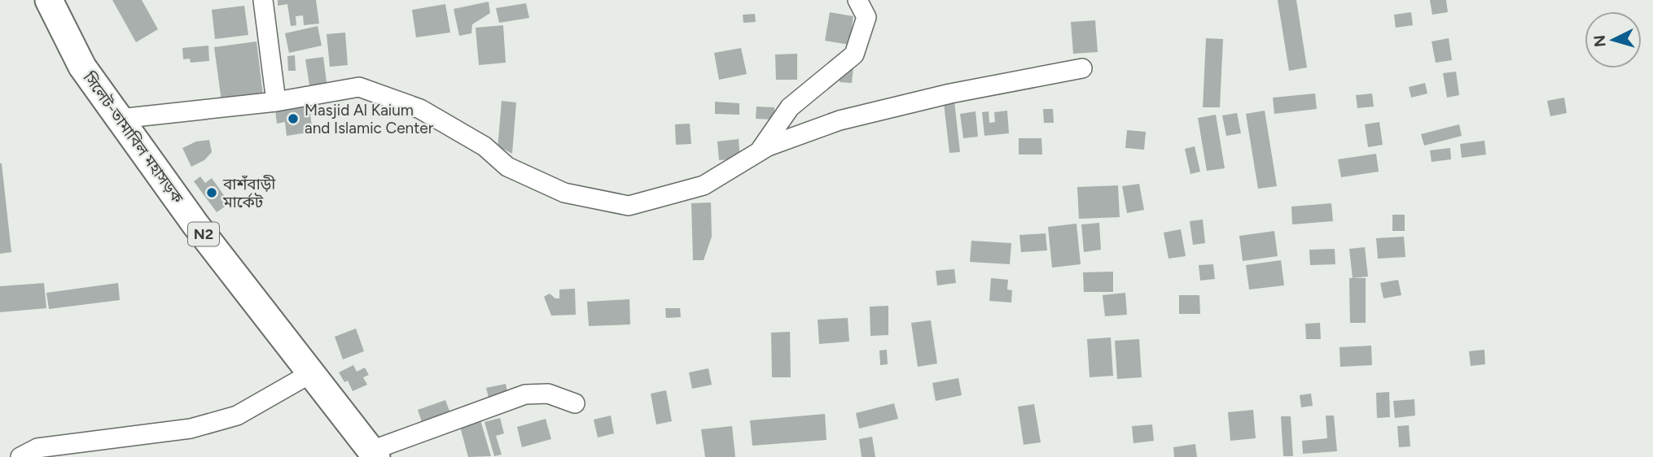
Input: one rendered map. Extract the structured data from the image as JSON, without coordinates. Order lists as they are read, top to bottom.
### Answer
{
  "streets": {
    "highway": ["সিলেট-তামাবিল মহাসড়ক", "N2"]
  },
  "places": ["Masjid Al Kaium and Islamic Center", "বাশঁবাড়ী মার্কেট"],
  "north": "left"
}
